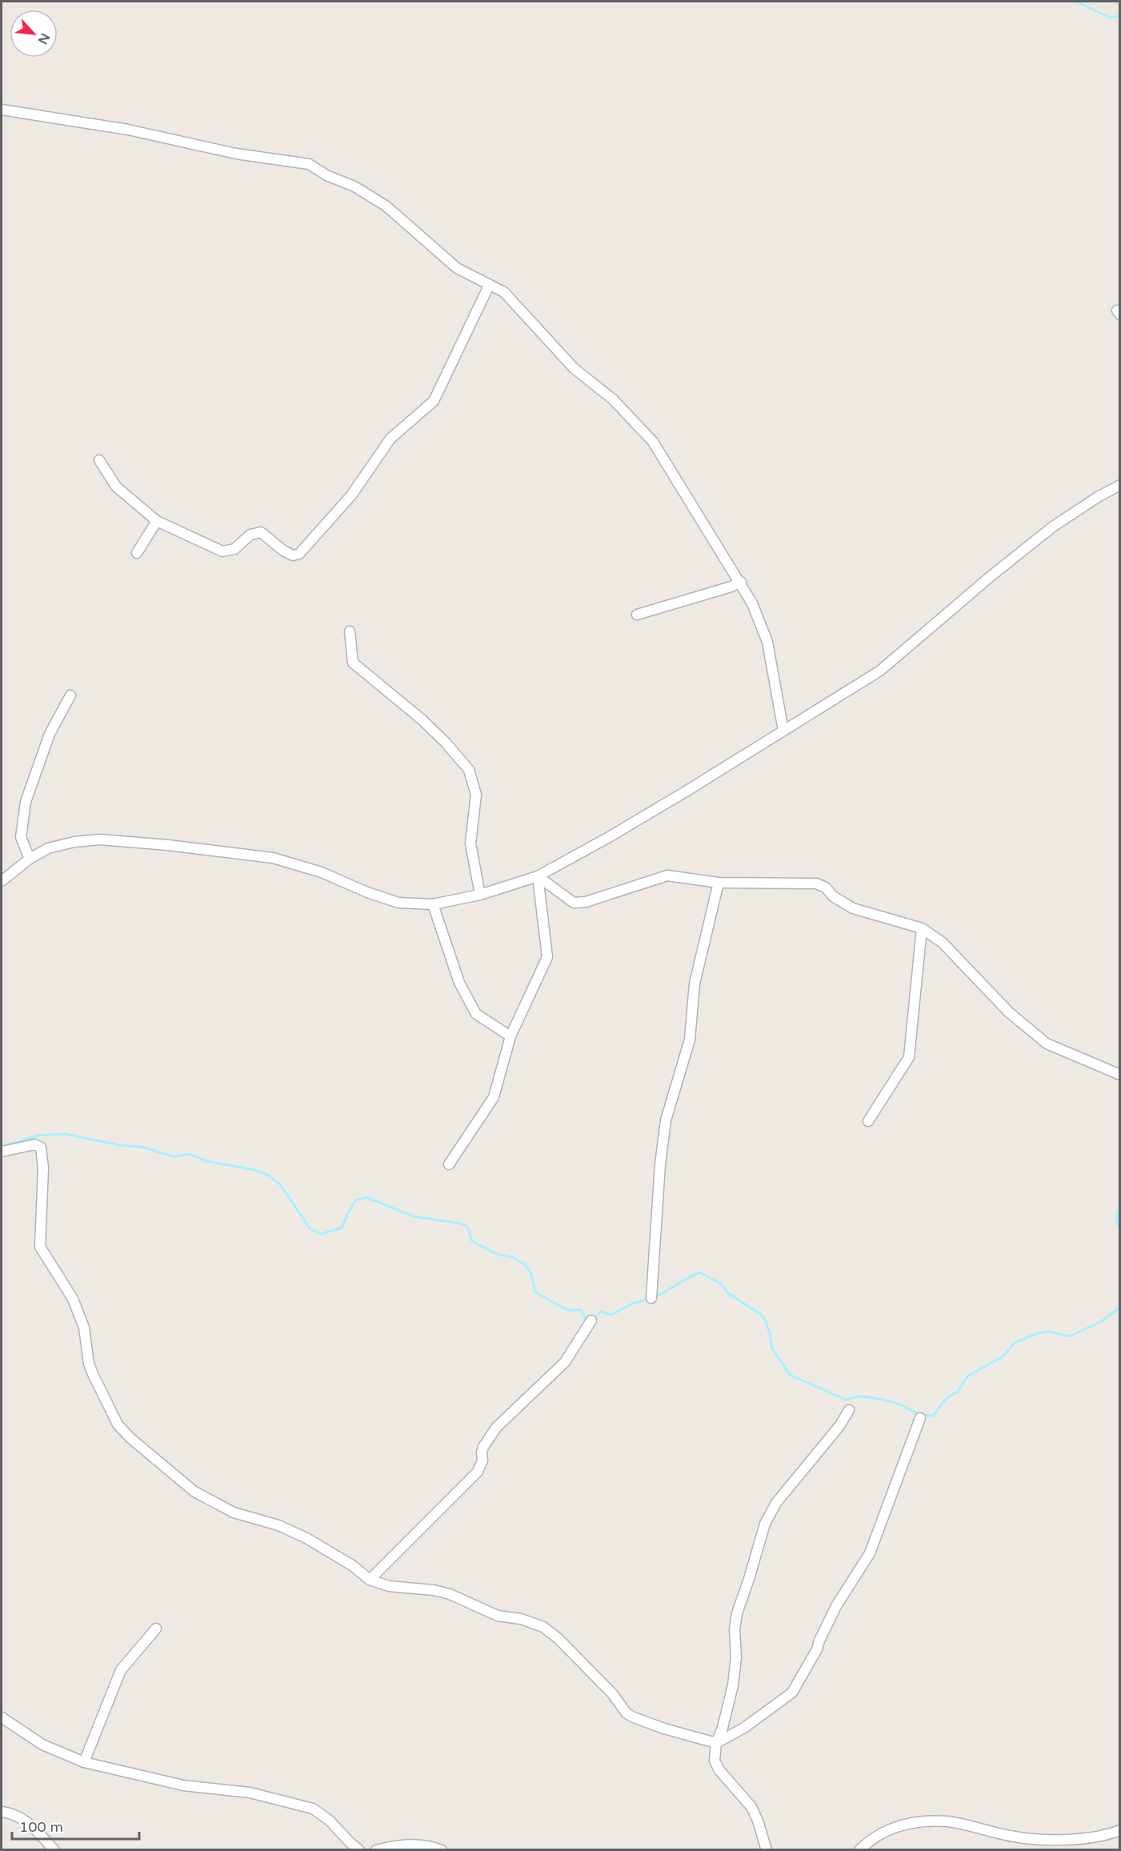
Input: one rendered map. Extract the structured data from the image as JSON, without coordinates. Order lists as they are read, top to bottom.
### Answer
{
  "scale_bar": "100 m",
  "north": "bottom right"
}
